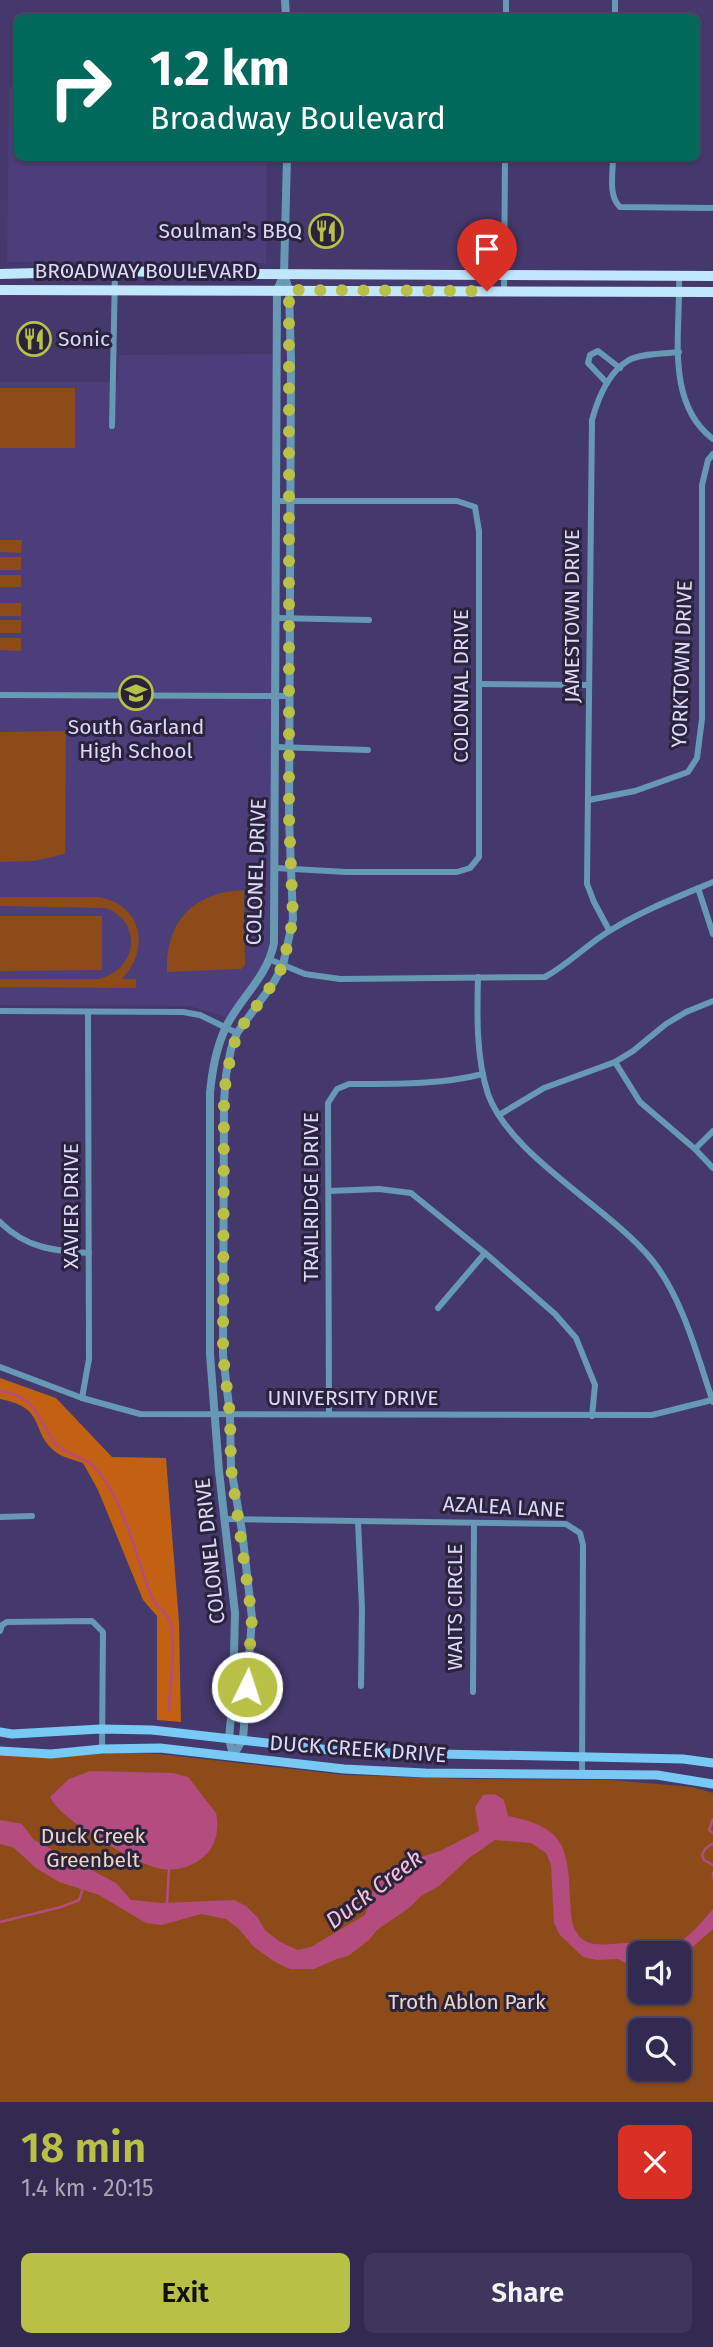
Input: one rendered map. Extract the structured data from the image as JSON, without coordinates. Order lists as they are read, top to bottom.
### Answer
{
  "streets": {
    "main road": ["BROADWAY BOULEVARD", "DUCK CREEK DRIVE"],
    "street": [
      "JAMESTOWN DRIVE",
      "YORKTOWN DRIVE",
      "COLONIAL DRIVE",
      "COLONEL DRIVE",
      "TRAILRIDGE DRIVE",
      "XAVIER DRIVE",
      "UNIVERSITY DRIVE",
      "AZALEA LANE",
      "WAITS CIRCLE"
    ]
  },
  "crossings": [
    ["BROADWAY BOULEVARD", "COLONEL DRIVE"],
    ["JAMESTOWN DRIVE", "YORKTOWN DRIVE"],
    ["COLONIAL DRIVE", "COLONEL DRIVE"],
    ["COLONEL DRIVE", "UNIVERSITY DRIVE"],
    ["COLONEL DRIVE", "AZALEA LANE"],
    ["COLONEL DRIVE", "DUCK CREEK DRIVE"],
    ["TRAILRIDGE DRIVE", "UNIVERSITY DRIVE"],
    ["XAVIER DRIVE", "UNIVERSITY DRIVE"],
    ["AZALEA LANE", "WAITS CIRCLE"],
    ["AZALEA LANE", "DUCK CREEK DRIVE"]
  ],
  "water": ["Duck Creek"],
  "parks": ["Duck Creek Greenbelt", "Troth Ablon Park"],
  "places": {
    "restaurant": ["Soulman's BBQ", "Sonic"],
    "school or university": ["South Garland High School"]
  },
  "page": {
    "turn": ["1.2 km", "Broadway Boulevard"],
    "heading": ["18 min", "1.4 km · 20:15"],
    "buttons": ["Exit", "Share"]
  }
}
